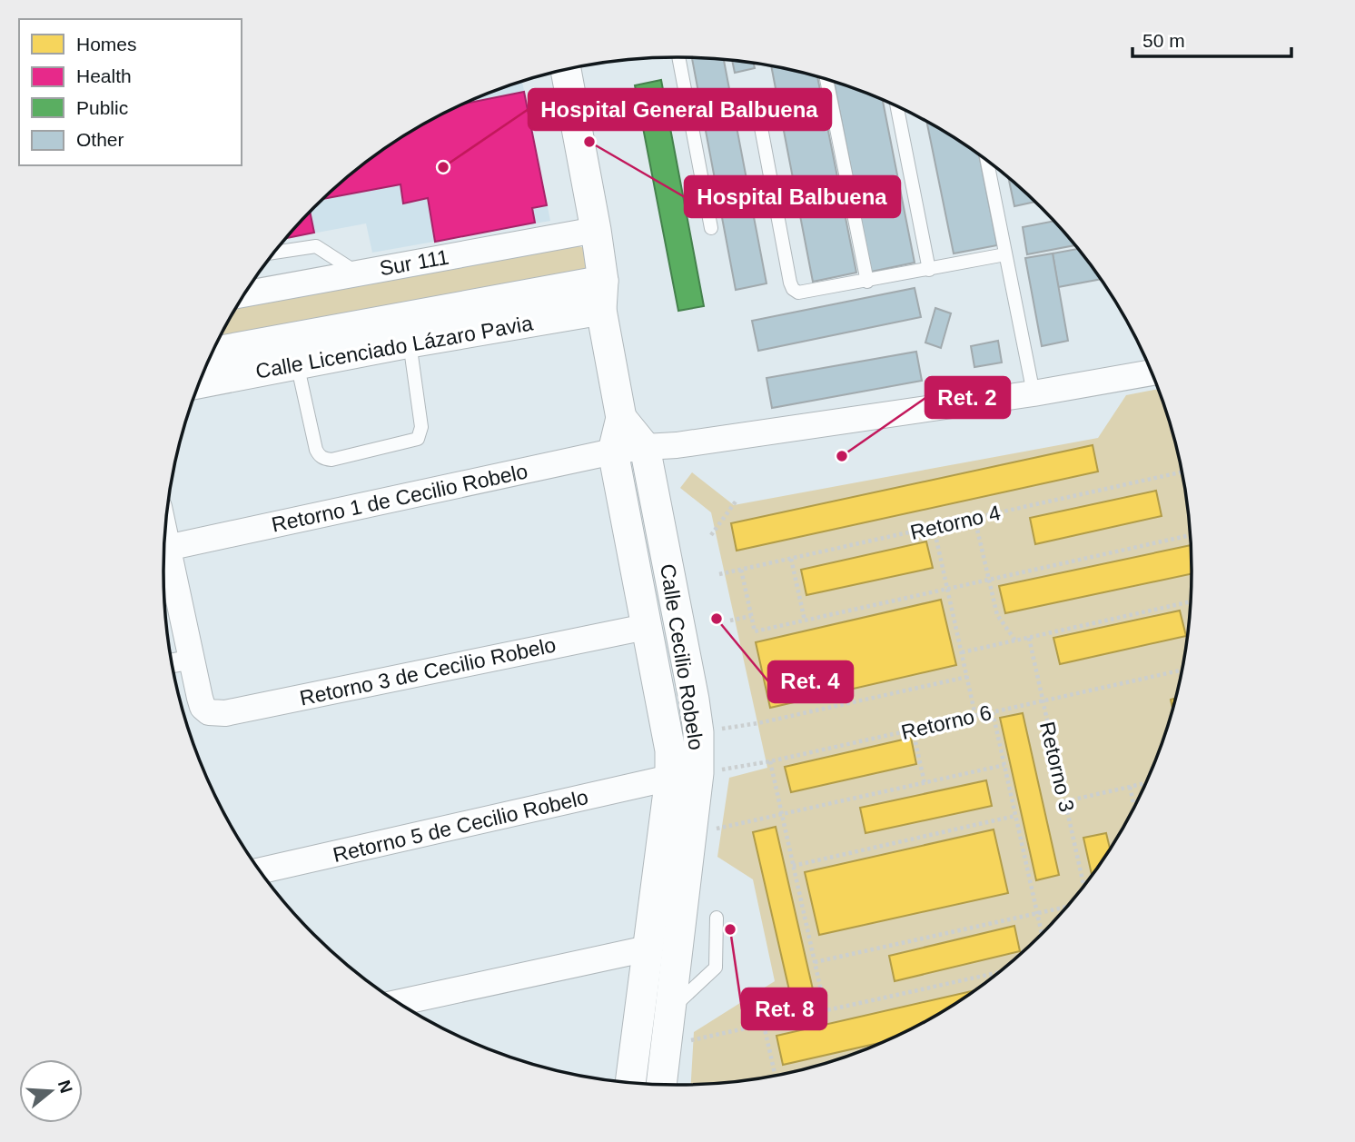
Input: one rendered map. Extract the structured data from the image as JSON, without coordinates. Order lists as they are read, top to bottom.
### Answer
{
  "streets": {
    "street": [
      "Sur 111",
      "Calle Licenciado Lázaro Pavia",
      "Retorno 1 de Cecilio Robelo",
      "Calle Cecilio Robelo",
      "Retorno 3 de Cecilio Robelo",
      "Retorno 5 de Cecilio Robelo"
    ],
    "path": ["Retorno 4", "Retorno 6", "Retorno 3"]
  },
  "crossings": [
    ["Sur 111", "Calle Cecilio Robelo"],
    ["Calle Licenciado Lázaro Pavia", "Calle Cecilio Robelo"],
    ["Retorno 1 de Cecilio Robelo", "Calle Cecilio Robelo"],
    ["Calle Cecilio Robelo", "Retorno 3 de Cecilio Robelo"],
    ["Calle Cecilio Robelo", "Retorno 6"],
    ["Calle Cecilio Robelo", "Retorno 5 de Cecilio Robelo"],
    ["Retorno 6", "Retorno 3"],
    ["Retorno 6", "Retorno 5 de Cecilio Robelo"]
  ],
  "places": [
    "Hospital Balbuena",
    "Hospital General Balbuena",
    "Ret. 2",
    "Ret. 4",
    "Ret. 8"
  ],
  "legend": [
    "Homes",
    "Health",
    "Public",
    "Other"
  ],
  "scale_bar": "50 m",
  "north": "right"
}
